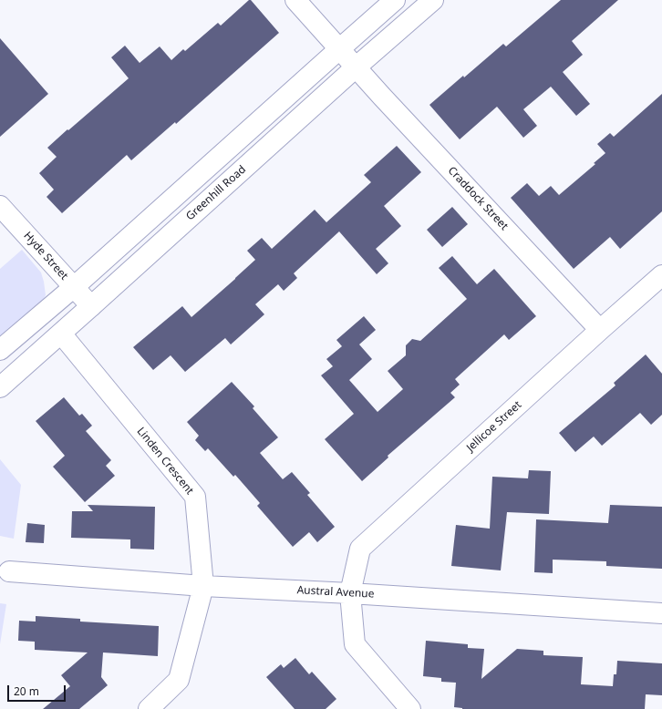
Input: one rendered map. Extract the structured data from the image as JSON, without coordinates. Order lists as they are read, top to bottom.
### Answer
{
  "streets": {
    "street": [
      "Greenhill Road",
      "Craddock Street",
      "Hyde Street",
      "Jellicoe Street",
      "Linden Crescent",
      "Austral Avenue"
    ]
  },
  "crossings": [
    ["Greenhill Road", "Craddock Street"],
    ["Greenhill Road", "Hyde Street"],
    ["Greenhill Road", "Linden Crescent"],
    ["Craddock Street", "Jellicoe Street"],
    ["Jellicoe Street", "Austral Avenue"],
    ["Linden Crescent", "Austral Avenue"]
  ],
  "scale_bar": "20 m"
}
